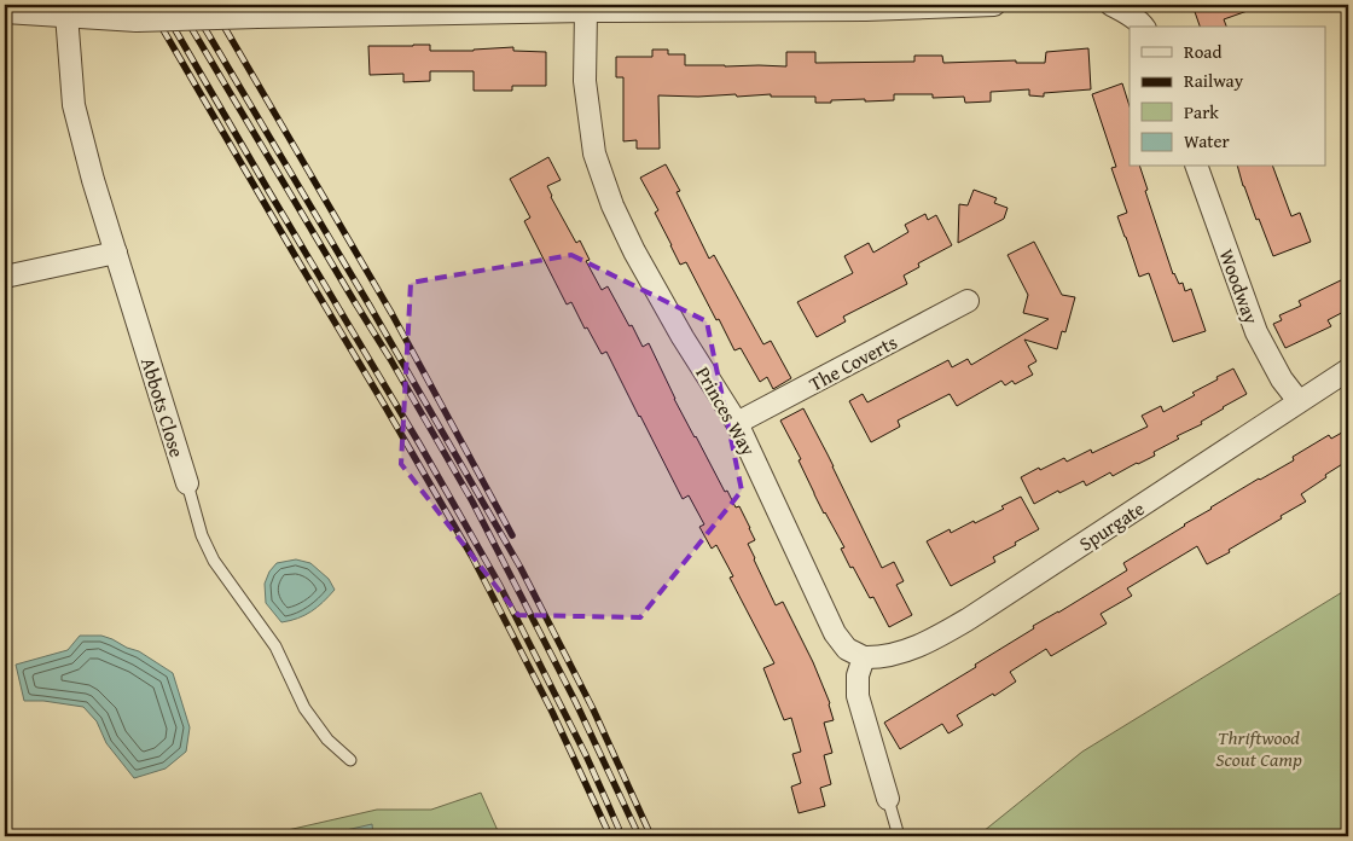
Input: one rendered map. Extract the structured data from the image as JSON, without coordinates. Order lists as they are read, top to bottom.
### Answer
{
  "streets": {
    "street": [
      "Woodway",
      "The Coverts",
      "Abbots Close",
      "Princes Way",
      "Spurgate"
    ]
  },
  "crossings": [
    ["Woodway", "Spurgate"],
    ["The Coverts", "Princes Way"],
    ["Princes Way", "Spurgate"]
  ],
  "parks": ["Thriftwood Scout Camp"],
  "legend": [
    "Road",
    "Railway",
    "Park",
    "Water"
  ]
}
